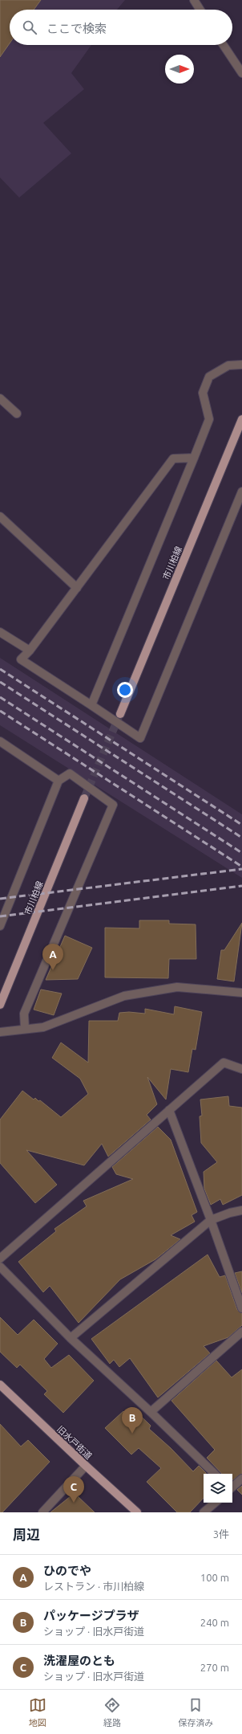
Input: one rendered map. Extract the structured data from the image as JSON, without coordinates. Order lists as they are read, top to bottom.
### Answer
{
  "streets": {
    "main road": ["市川柏線", "旧水戸街道"]
  },
  "north": "right",
  "page": {
    "search": "ここで検索",
    "pins": ["A", "B", "C"],
    "heading": ["周辺", "3件"],
    "list": [
      {
        "mark": "A",
        "name": "ひのでや",
        "note": "レストラン · 市川柏線",
        "value": "100 m"
      },
      {
        "mark": "B",
        "name": "パッケージプラザ",
        "note": "ショップ · 旧水戸街道",
        "value": "240 m"
      },
      {
        "mark": "C",
        "name": "洗濯屋のとも",
        "note": "ショップ · 旧水戸街道",
        "value": "270 m"
      }
    ],
    "nav": ["地図", "経路", "保存済み"]
  }
}
